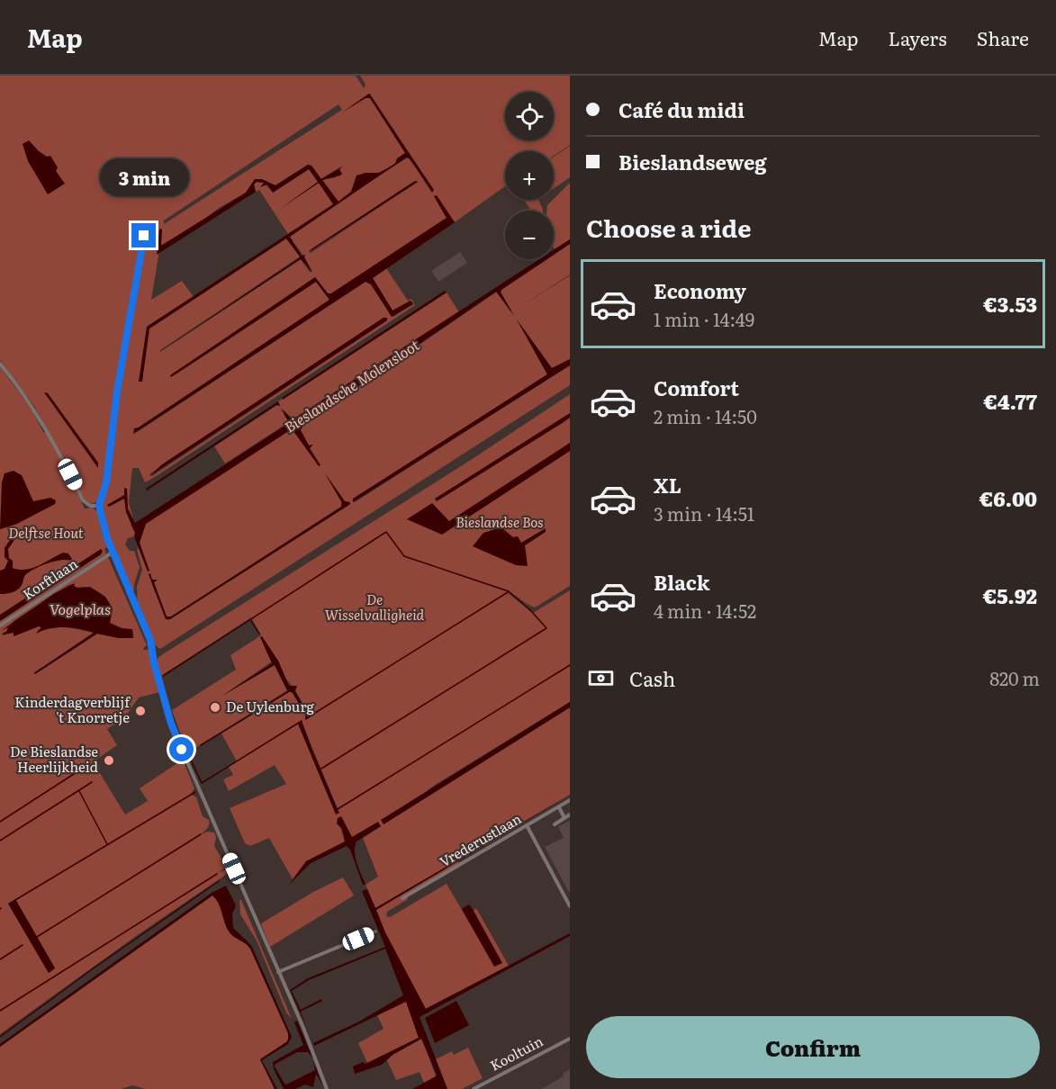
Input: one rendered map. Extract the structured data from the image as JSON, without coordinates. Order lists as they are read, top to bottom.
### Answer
{
  "streets": {
    "street": ["Korftlaan", "Vrederustlaan", "Kooltuin"]
  },
  "water": ["Bieslandsche Molensloot", "Vogelplas"],
  "parks": ["Bieslandse Bos", "Delftse Hout", "De Wisselvalligheid"],
  "places": ["De Uylenburg", "Kinderdagverblijf 't Knorretje", "De Bieslandse Heerlijkheid"],
  "page": {
    "header": "Map",
    "nav": ["Map", "Layers", "Share"],
    "banner": ["Café du midi", "Bieslandseweg"],
    "map_buttons": ["+", "−"],
    "bubble": "3 min",
    "heading": "Choose a ride",
    "list": [
      {
        "name": "Economy",
        "note": "1 min · 14:49",
        "value": "€3.53"
      },
      {
        "name": "Comfort",
        "note": "2 min · 14:50",
        "value": "€4.77"
      },
      {
        "name": "XL",
        "note": "3 min · 14:51",
        "value": "€6.00"
      },
      {
        "name": "Black",
        "note": "4 min · 14:52",
        "value": "€5.92"
      }
    ],
    "pay": ["Cash", "820 m"],
    "buttons": "Confirm"
  }
}
